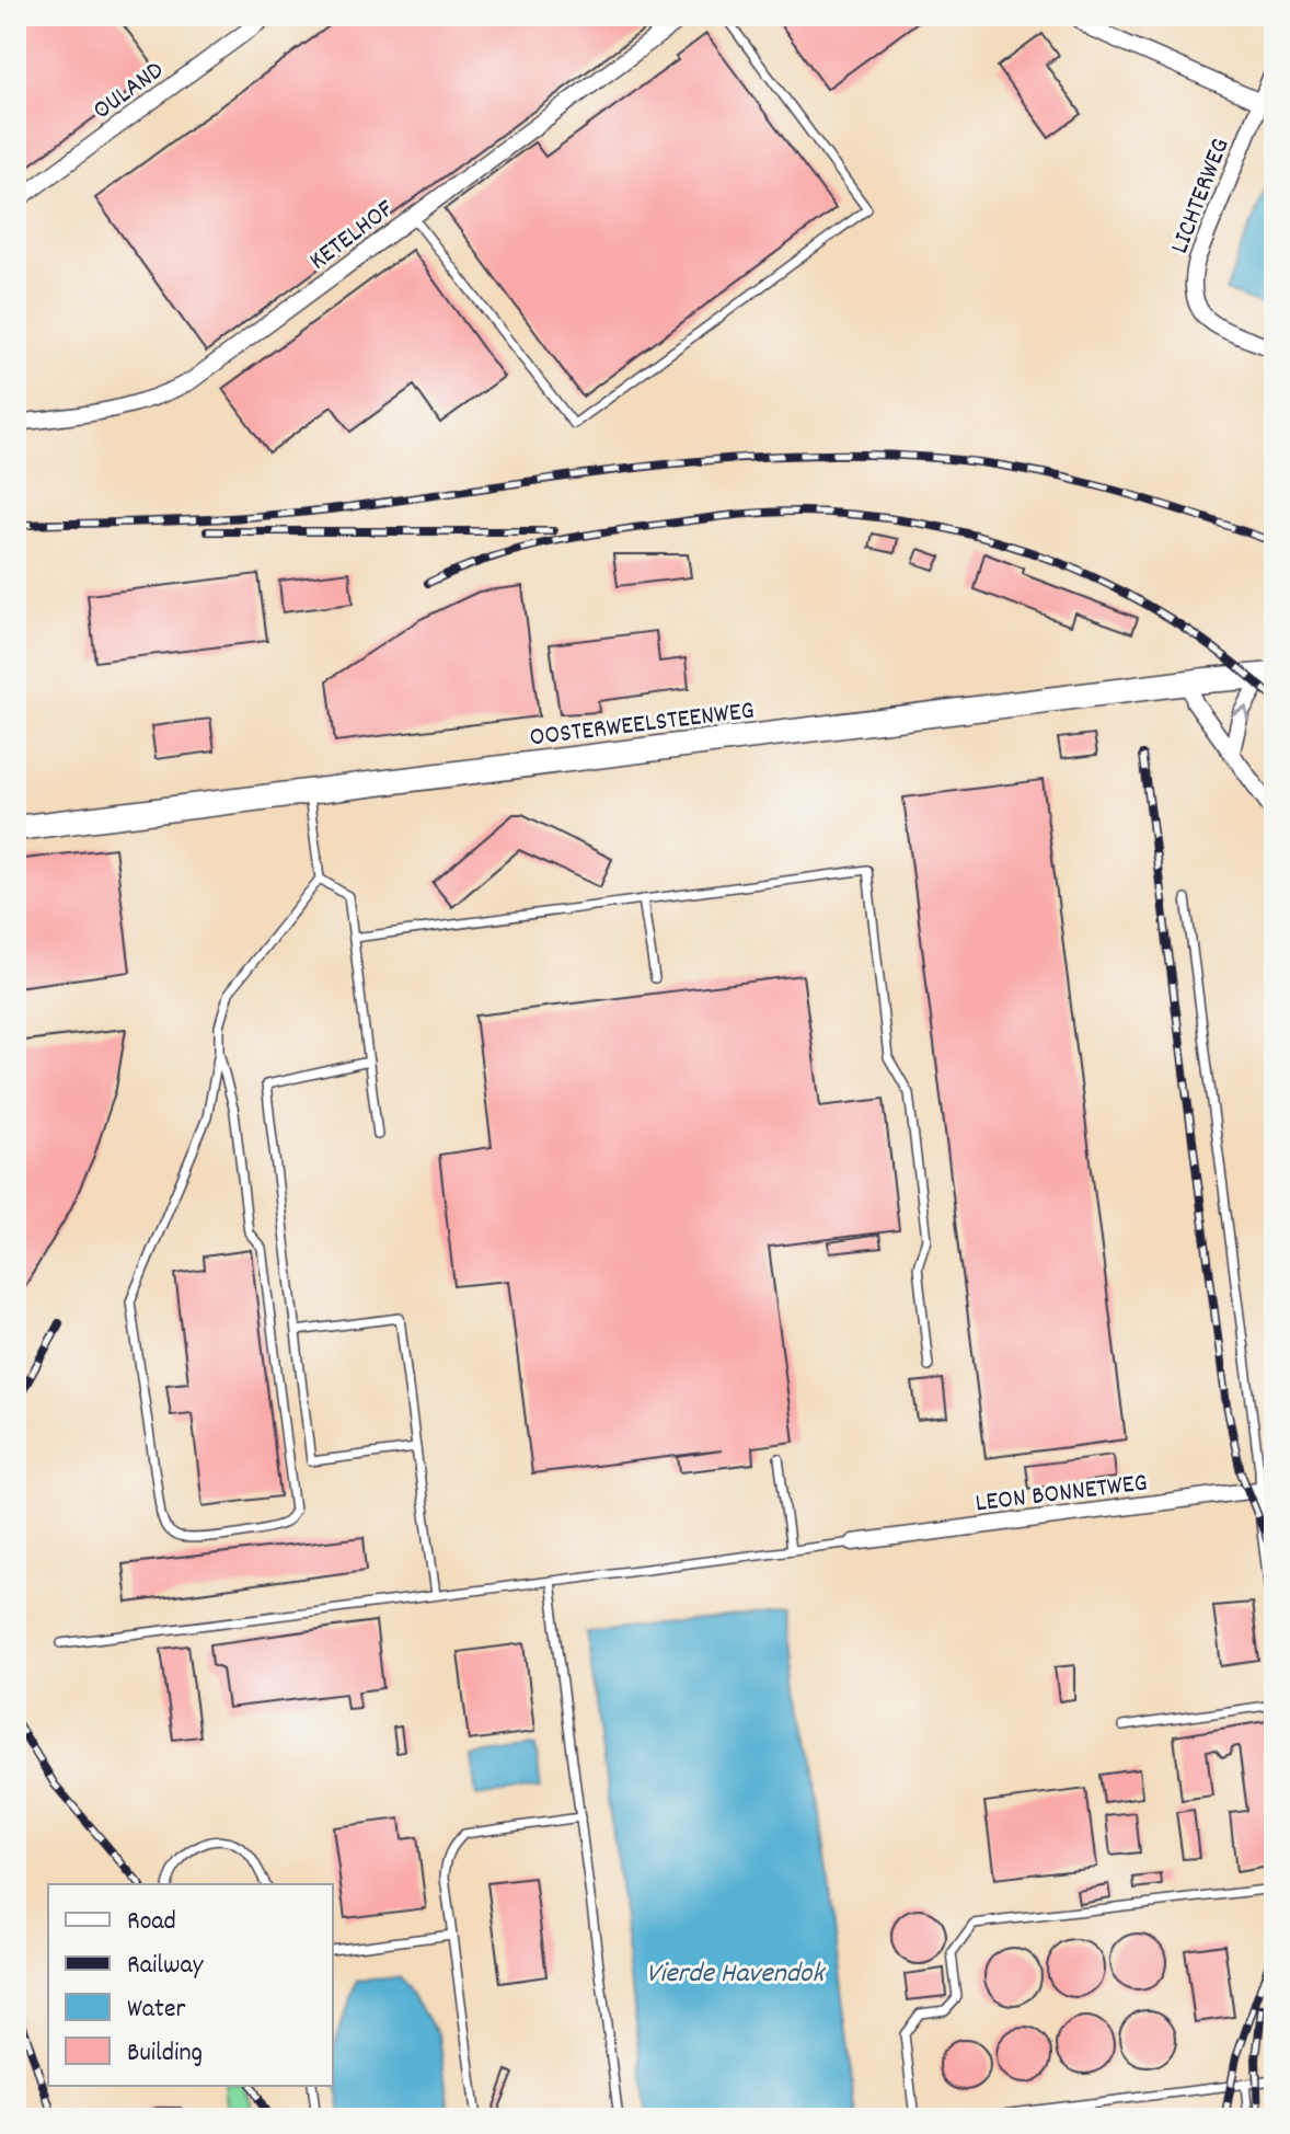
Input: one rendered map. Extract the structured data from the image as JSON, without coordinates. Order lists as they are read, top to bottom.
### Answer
{
  "streets": {
    "main road": ["OOSTERWEELSTEENWEG"],
    "street": [
      "OULAND",
      "LICHTERWEG",
      "KETELHOF",
      "LEON BONNETWEG"
    ]
  },
  "water": ["Vierde Havendok"],
  "legend": [
    "Road",
    "Railway",
    "Water",
    "Building"
  ]
}
